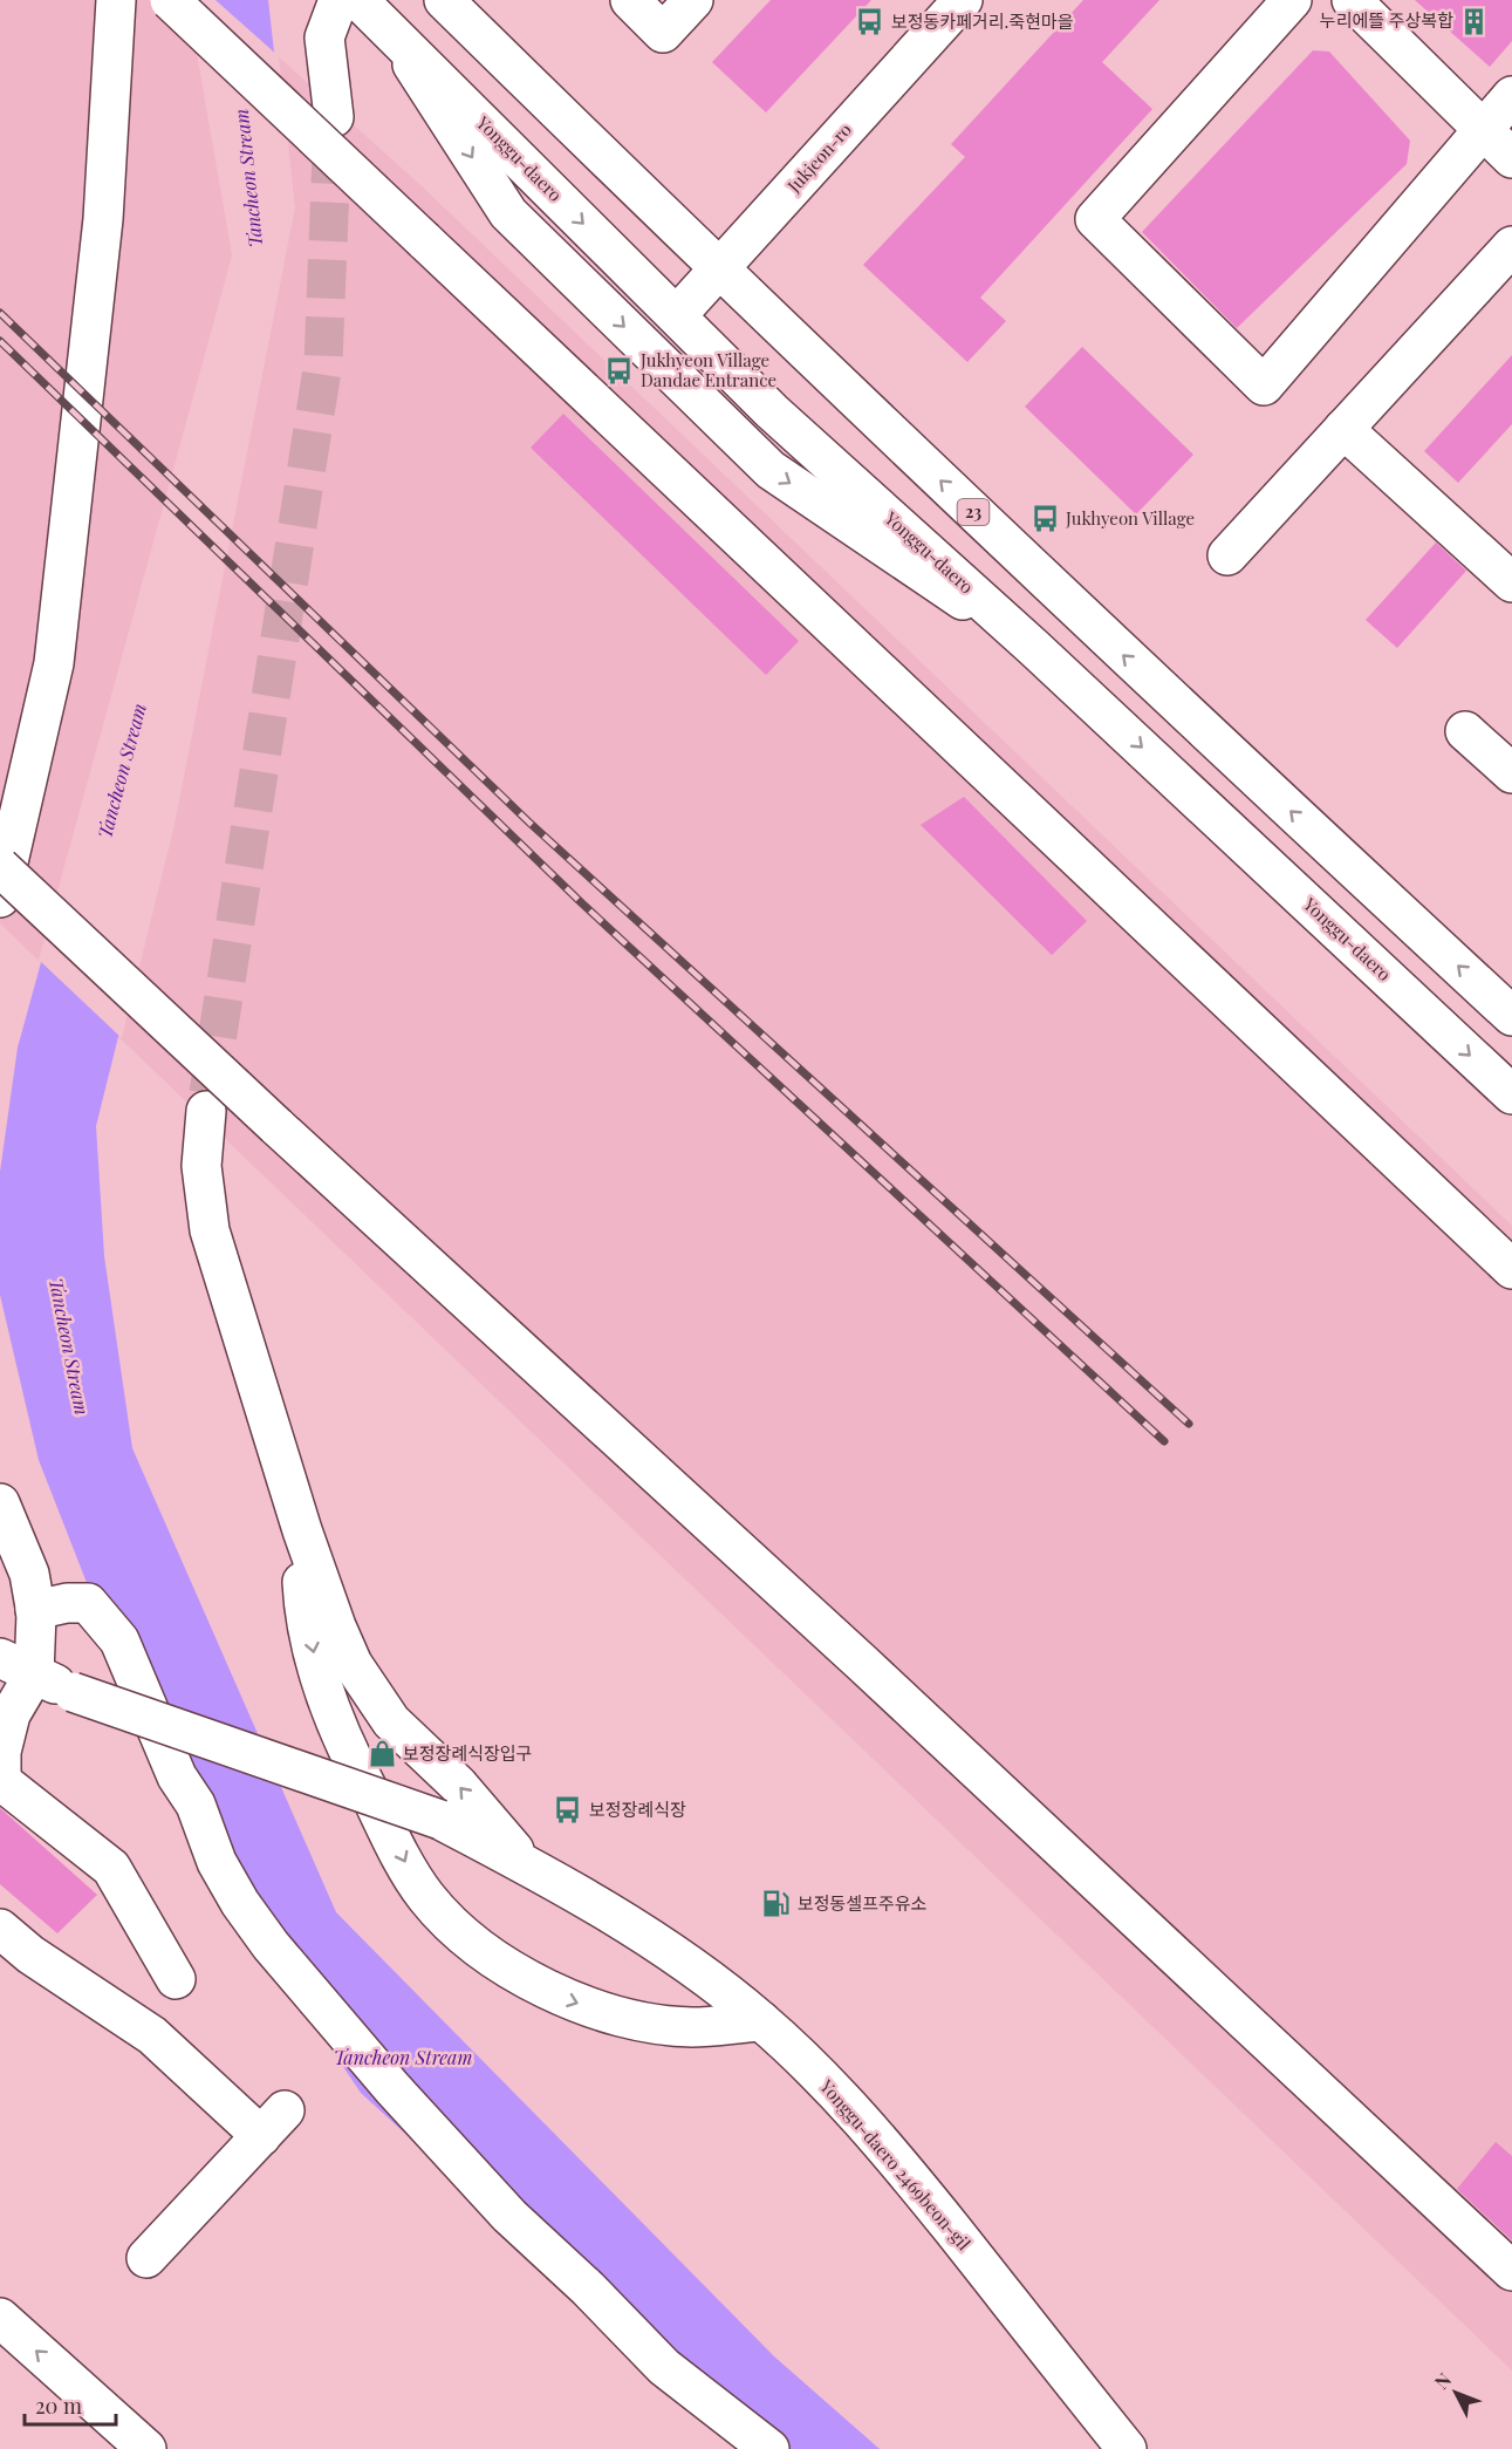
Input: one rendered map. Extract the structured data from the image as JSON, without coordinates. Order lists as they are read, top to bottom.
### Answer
{
  "streets": {
    "main road": [
      "Jukjeon-ro",
      "Yonggu-daero",
      "23",
      "Yonggu-daero 2469beon-gil"
    ]
  },
  "crossings": [
    ["Jukjeon-ro", "Yonggu-daero"],
    ["Jukjeon-ro", "23"]
  ],
  "water": ["Tancheon Stream"],
  "places": {
    "building": ["누리에뜰 주상복합"],
    "bus stop": [
      "보정동카페거리.죽현마을",
      "Jukhyeon Village Dandae Entrance",
      "Jukhyeon Village",
      "보정장례식장"
    ],
    "shop": ["보정장례식장입구"],
    "fuel station": ["보정동셀프주유소"]
  },
  "scale_bar": "20 m",
  "north": "top left"
}
